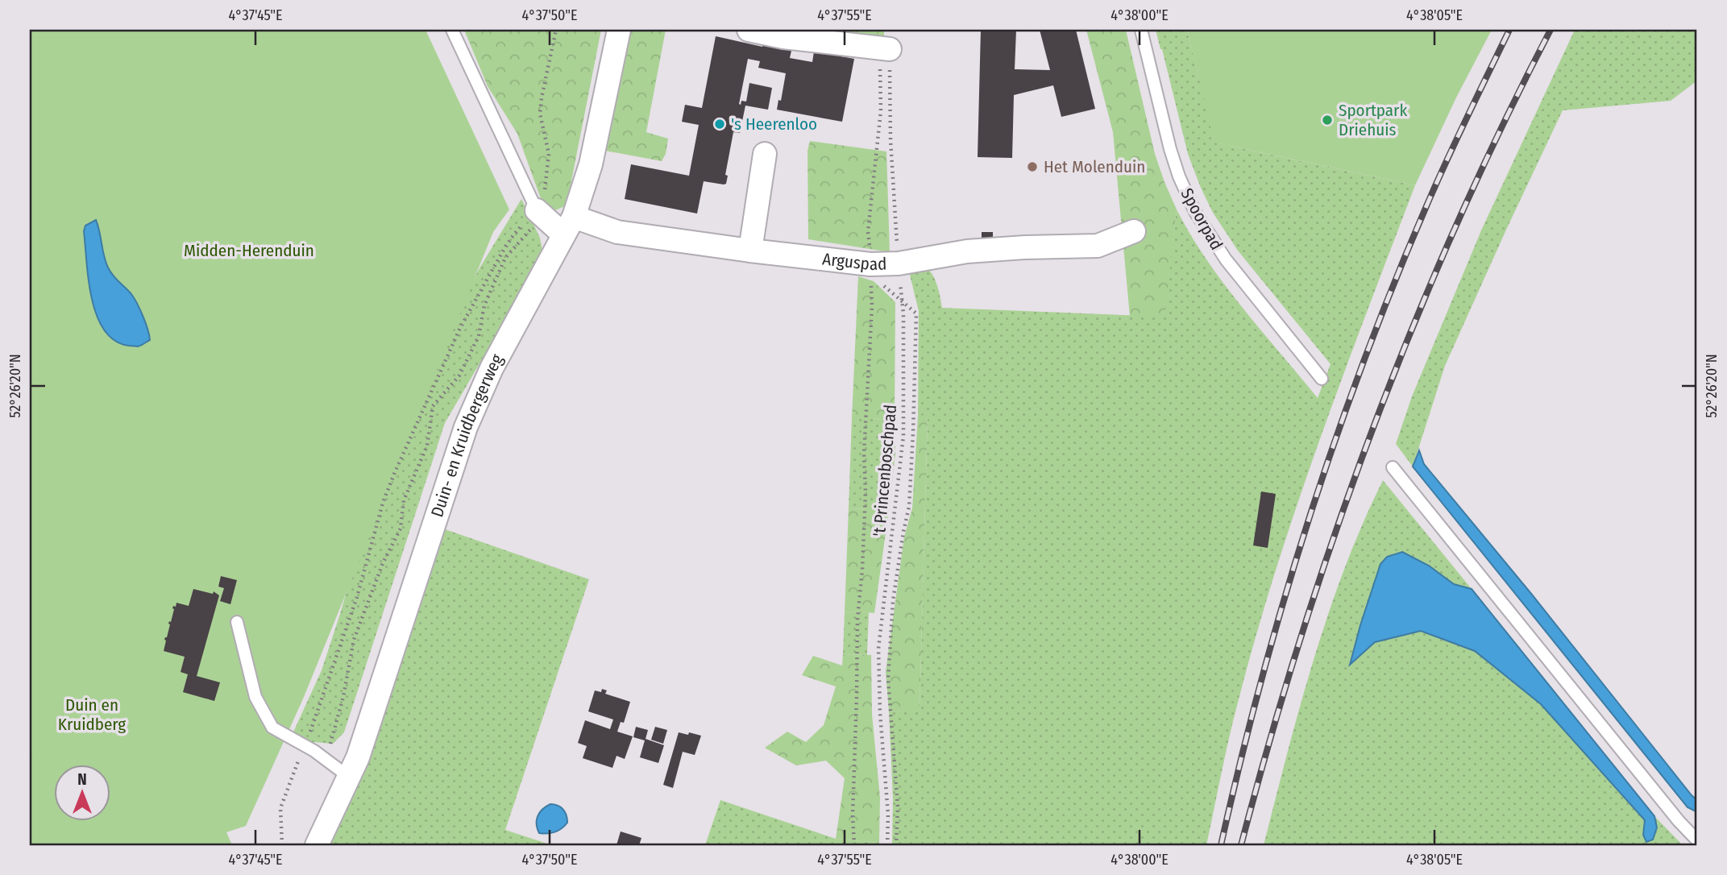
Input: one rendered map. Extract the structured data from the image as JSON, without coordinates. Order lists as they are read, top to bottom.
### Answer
{
  "streets": {
    "street": ["Arguspad", "Duin- en Kruidbergerweg"],
    "lane": ["Spoorpad"],
    "path": ["'t Princenboschpad"]
  },
  "crossings": [
    ["Arguspad", "Duin- en Kruidbergerweg"],
    ["Arguspad", "'t Princenboschpad"]
  ],
  "parks": ["Midden-Herenduin", "Duin en Kruidberg"],
  "places": ["Sportpark Driehuis", "'s Heerenloo", "Het Molenduin"],
  "north": "top",
  "coordinates": [
    "4°37'45\"E",
    "4°37'50\"E",
    "4°37'55\"E",
    "4°38'00\"E",
    "4°38'05\"E",
    "52°26'20\"N"
  ]
}
